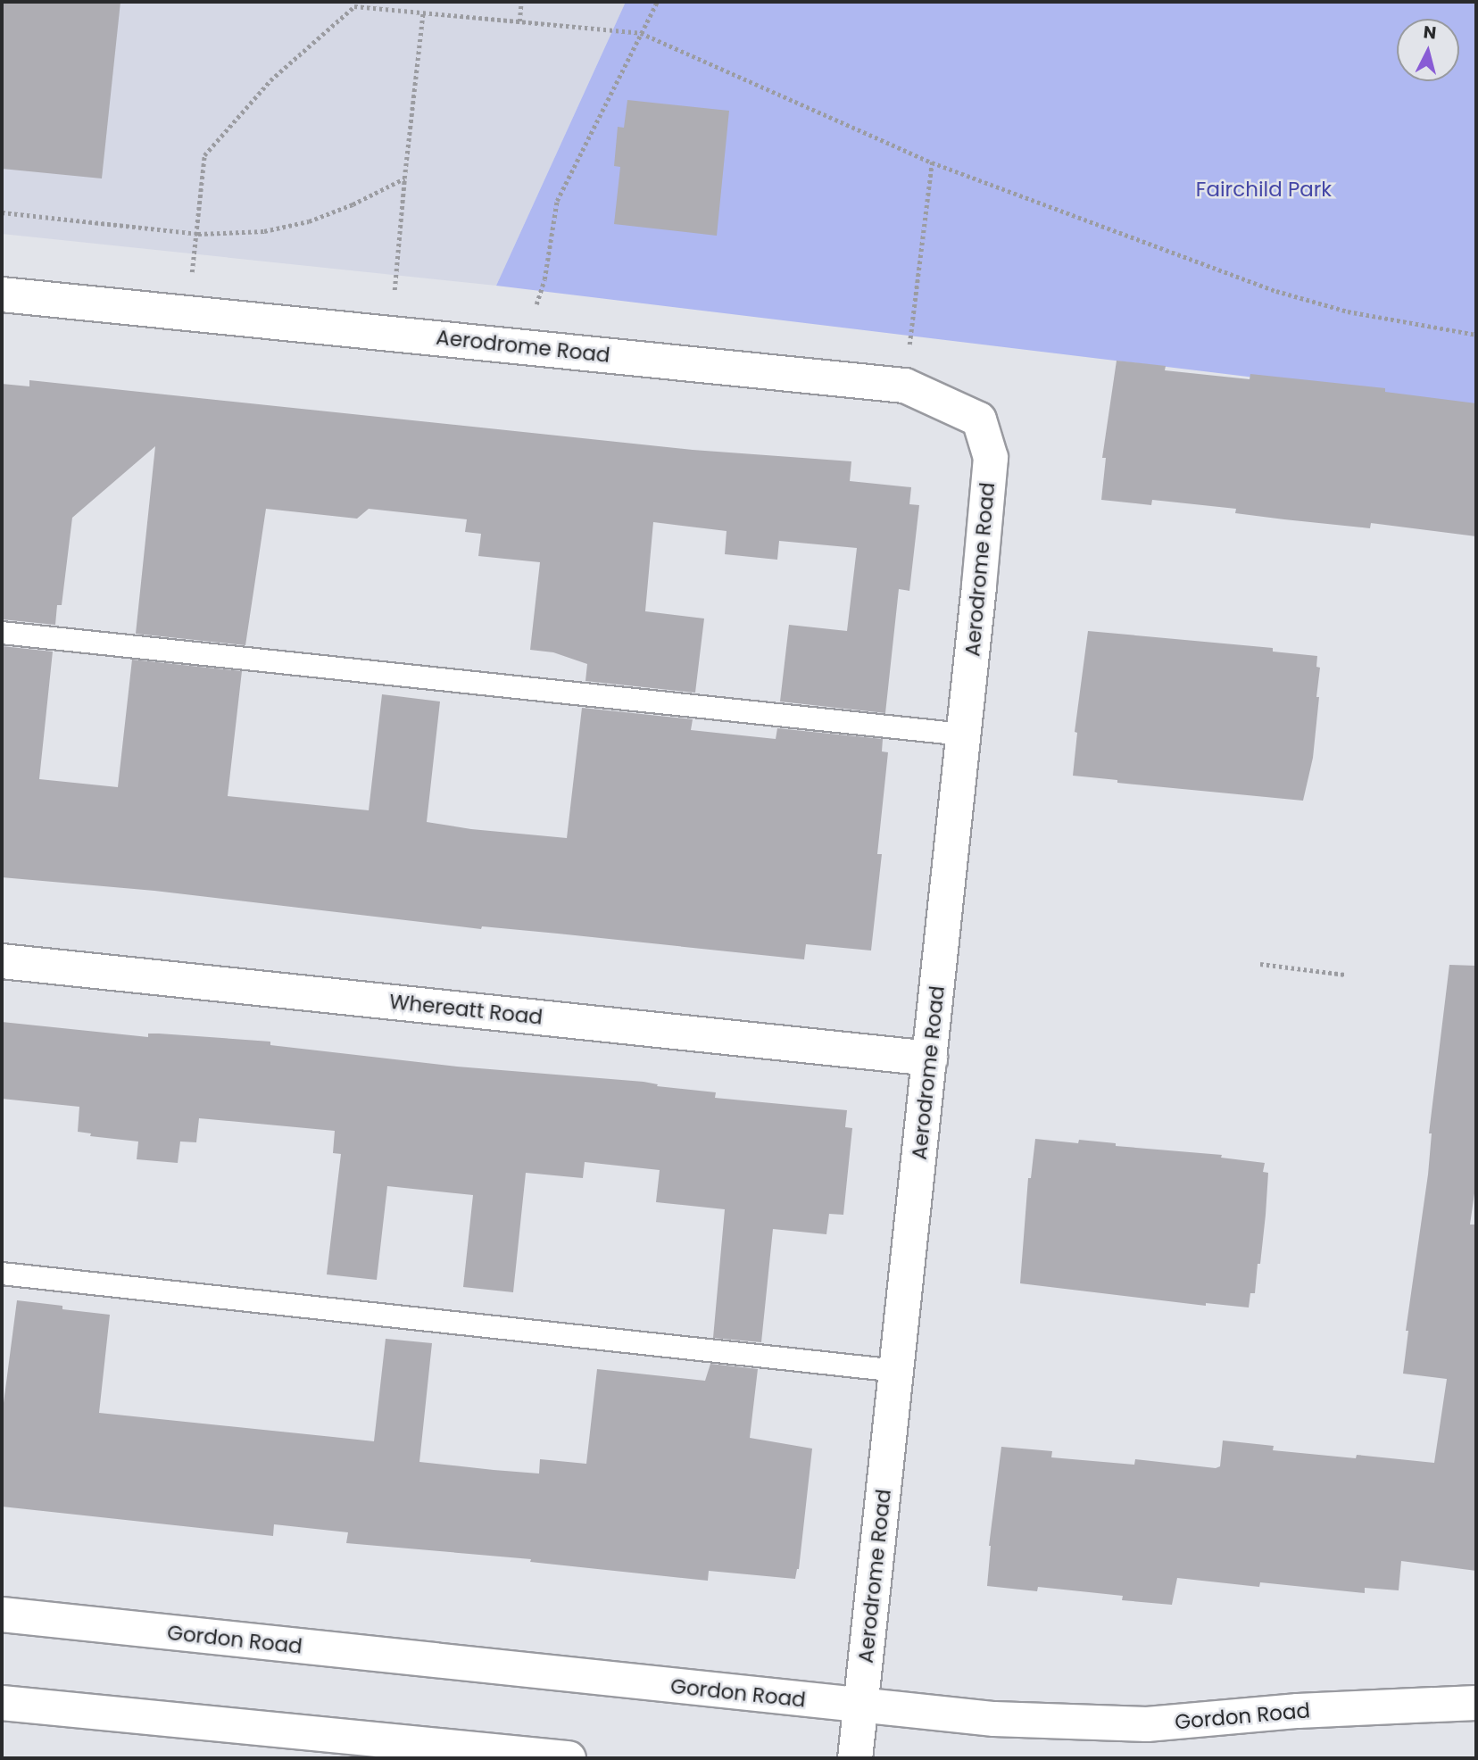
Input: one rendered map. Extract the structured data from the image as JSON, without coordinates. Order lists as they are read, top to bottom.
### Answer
{
  "streets": {
    "street": ["Aerodrome Road", "Whereatt Road", "Gordon Road"]
  },
  "crossings": [
    ["Aerodrome Road", "Whereatt Road"],
    ["Aerodrome Road", "Gordon Road"]
  ],
  "parks": ["Fairchild Park"],
  "north": "top"
}
